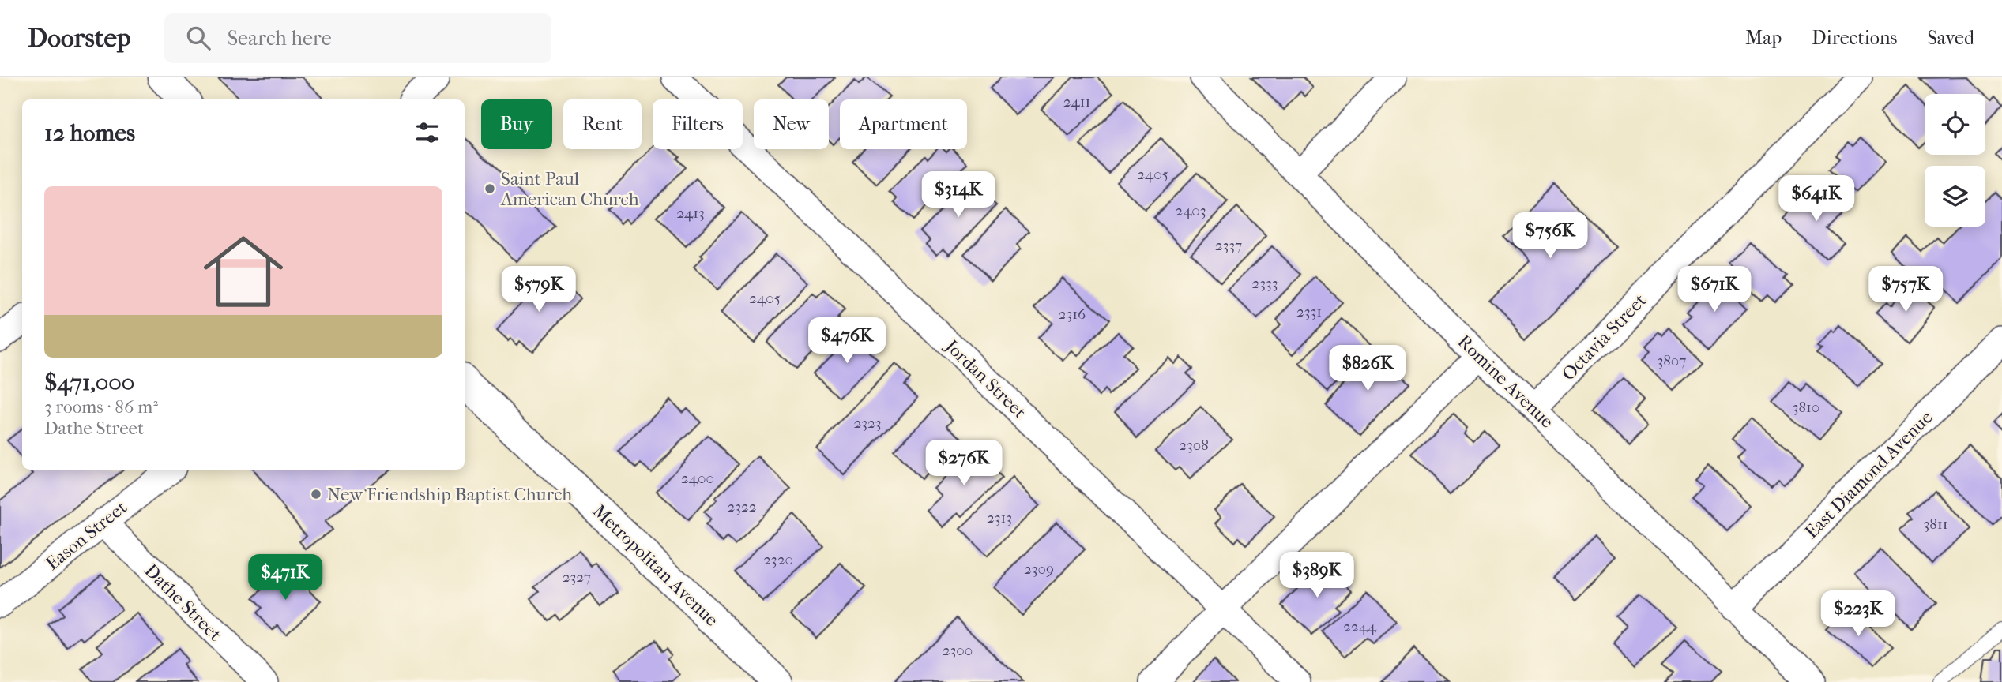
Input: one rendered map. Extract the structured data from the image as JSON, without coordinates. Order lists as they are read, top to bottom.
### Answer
{
  "streets": {
    "street": [
      "Octavia Street",
      "Jordan Street",
      "Romine Avenue",
      "East Diamond Avenue",
      "Eason Street",
      "Metropolitan Avenue",
      "Dathe Street"
    ]
  },
  "crossings": [
    ["Octavia Street", "Romine Avenue"],
    ["Romine Avenue", "East Diamond Avenue"],
    ["Eason Street", "Dathe Street"]
  ],
  "places": ["Saint Paul American Church", "New Friendship Baptist Church"],
  "house_numbers": [
    "2411",
    "2405",
    "2403",
    "2413",
    "2337",
    "2333",
    "2405",
    "2331",
    "2316",
    "3807",
    "3810",
    "2323",
    "2308",
    "2400",
    "2322",
    "2313",
    "3811",
    "2320",
    "2309",
    "2327",
    "2244",
    "2300"
  ],
  "page": {
    "header": "Doorstep",
    "search": "Search here",
    "nav": ["Map", "Directions", "Saved"],
    "chip": [
      "Buy",
      "Rent",
      "Filters",
      "New",
      "Apartment"
    ],
    "heading": "12 homes",
    "list": [
      {
        "name": "$471,000",
        "note": "3 rooms · 86 m² · Dathe Street"
      }
    ],
    "price": [
      "$314K",
      "$641K",
      "$756K",
      "$579K",
      "$671K",
      "$757K",
      "$476K",
      "$826K",
      "$276K",
      "$389K",
      "$471K",
      "$223K"
    ]
  }
}
